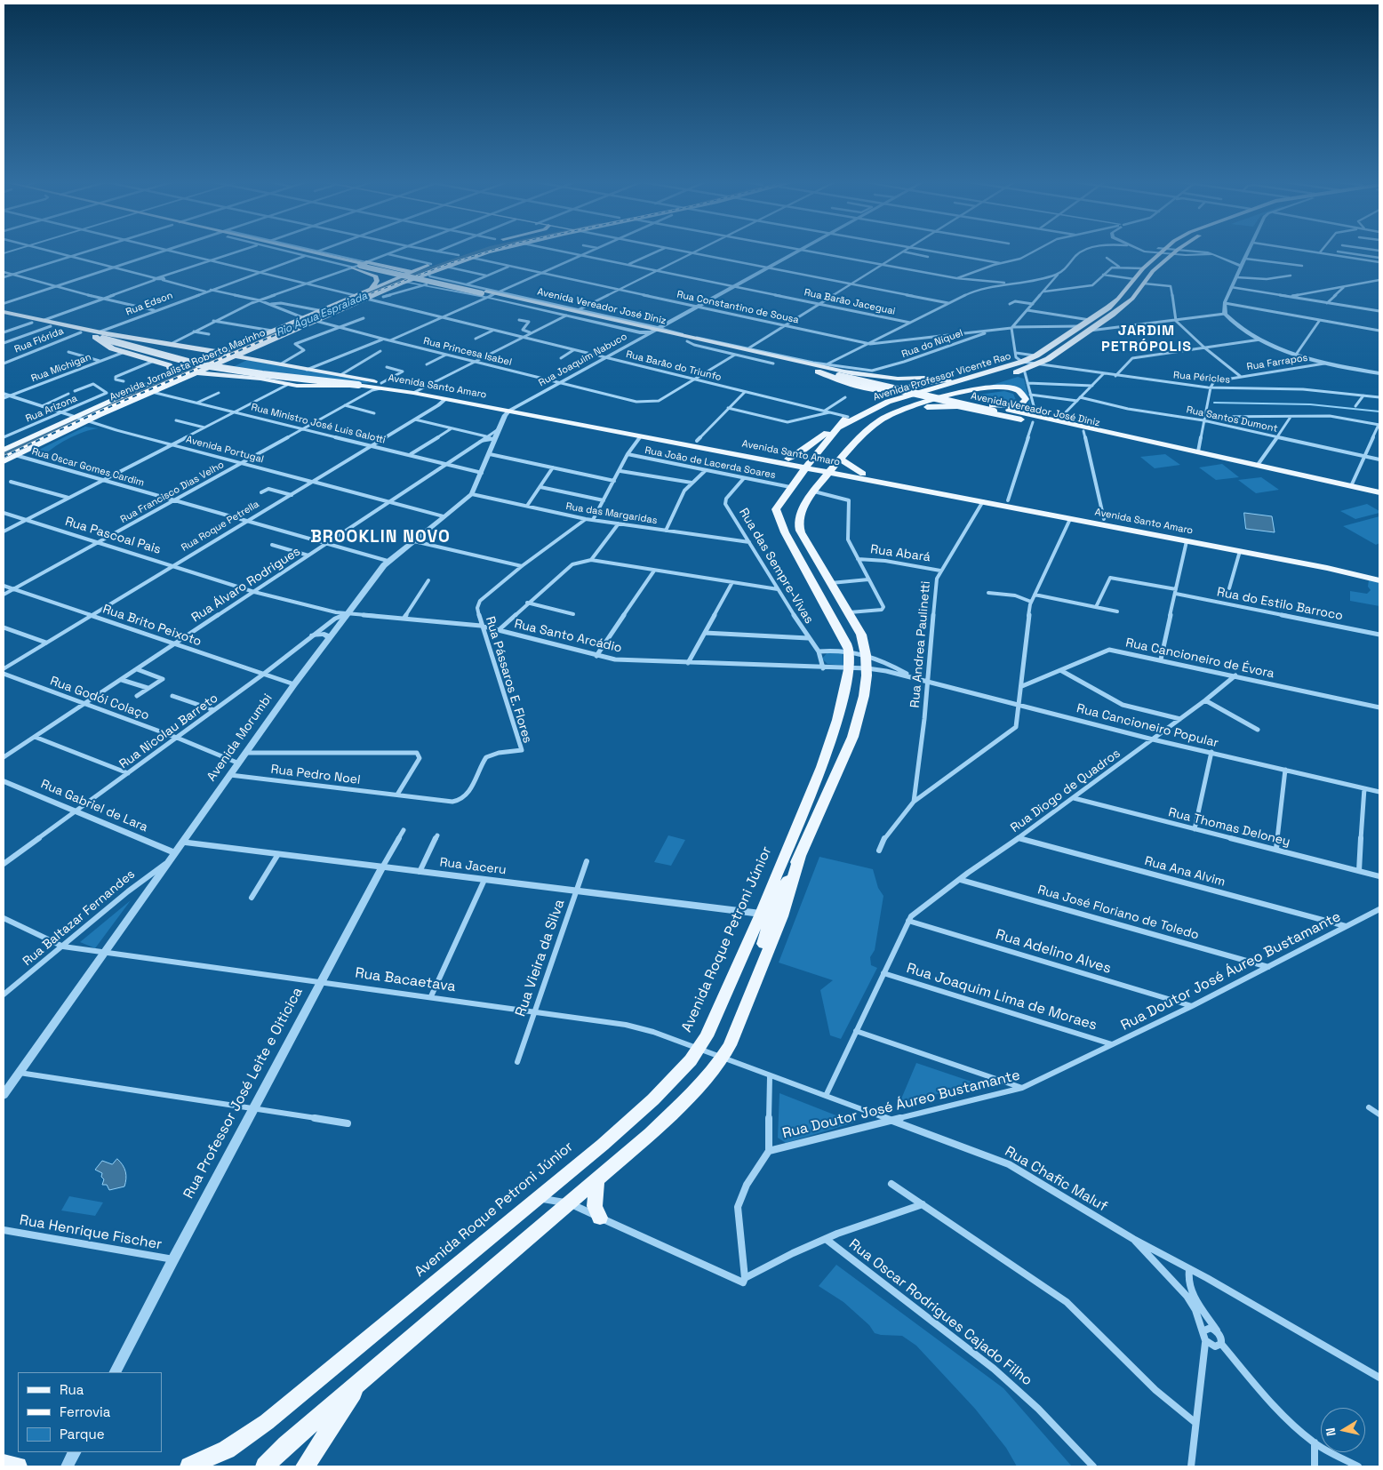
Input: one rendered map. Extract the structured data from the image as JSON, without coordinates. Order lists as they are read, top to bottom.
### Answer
{
  "streets": {
    "main road": [
      "Avenida Vereador José Diniz",
      "Avenida Jornalista Roberto Marinho",
      "Avenida Professor Vicente Rao",
      "Avenida Santo Amaro",
      "Avenida Roque Petroni Júnior"
    ],
    "street": [
      "Rua Barão Jaceguai",
      "Rua Edson",
      "Rua Constantino de Sousa",
      "Rua Flórida",
      "Rua do Níquel",
      "Rua Princesa Isabel",
      "Rua Joaquim Nabuco",
      "Rua Farrapos",
      "Rua Barão do Triunfo",
      "Rua Michigan",
      "Rua Péricles",
      "Rua Arizona",
      "Rua Santos Dumont",
      "Rua Ministro José Luis Galotti",
      "Avenida Portugal",
      "Rua João de Lacerda Soares",
      "Rua Oscar Gomes Cardim",
      "Rua Francisco Dias Velho",
      "Rua das Margaridas",
      "Rua Roque Petrella",
      "Rua Pascoal Pais",
      "Rua Abará",
      "Rua das Sempre-Vivas",
      "Rua Álvaro Rodrigues",
      "Rua do Estilo Barroco",
      "Rua Brito Peixoto",
      "Rua Santo Arcádio",
      "Rua Andrea Paulinetti",
      "Rua Cancioneiro de Évora",
      "Rua Pássaros E. Flores",
      "Rua Godói Colaço",
      "Rua Cancioneiro Popular",
      "Rua Nicolau Barreto",
      "Avenida Morumbi",
      "Rua Pedro Noel",
      "Rua Diogo de Quadros",
      "Rua Gabriel de Lara",
      "Rua Thomas Deloney",
      "Rua Jaceru",
      "Rua Ana Alvim",
      "Rua José Floriano de Toledo",
      "Rua Baltazar Fernandes",
      "Rua Adelino Alves",
      "Rua Vieira da Silva",
      "Rua Doutor José Áureo Bustamante",
      "Rua Bacaetava",
      "Rua Joaquim Lima de Moraes",
      "Rua Professor José Leite e Oiticica",
      "Rua Chafic Maluf",
      "Rua Henrique Fischer",
      "Rua Oscar Rodrigues Cajado Filho"
    ]
  },
  "crossings": [
    ["Rua Barão Jaceguai", "Rua Joaquim Nabuco"],
    ["Rua Edson", "Avenida Vereador José Diniz"],
    ["Rua Edson", "Rua Princesa Isabel"],
    ["Avenida Vereador José Diniz", "Rua do Níquel"],
    ["Avenida Vereador José Diniz", "Rua Joaquim Nabuco"],
    ["Avenida Vereador José Diniz", "Avenida Jornalista Roberto Marinho"],
    ["Rua Constantino de Sousa", "Rua Joaquim Nabuco"],
    ["Rua Constantino de Sousa", "Avenida Jornalista Roberto Marinho"],
    ["Rua Princesa Isabel", "Rua Joaquim Nabuco"],
    ["Rua Princesa Isabel", "Avenida Jornalista Roberto Marinho"],
    ["Rua Princesa Isabel", "Rua Barão do Triunfo"],
    ["Rua Joaquim Nabuco", "Rua Barão do Triunfo"],
    ["Rua Joaquim Nabuco", "Avenida Santo Amaro"],
    ["Rua Joaquim Nabuco", "Avenida Morumbi"],
    ["Rua Farrapos", "Rua Péricles"],
    ["Avenida Jornalista Roberto Marinho", "Rua Barão do Triunfo"],
    ["Avenida Jornalista Roberto Marinho", "Avenida Santo Amaro"],
    ["Avenida Jornalista Roberto Marinho", "Rua Ministro José Luis Galotti"],
    ["Avenida Jornalista Roberto Marinho", "Avenida Portugal"],
    ["Avenida Jornalista Roberto Marinho", "Rua Oscar Gomes Cardim"],
    ["Rua Barão do Triunfo", "Avenida Professor Vicente Rao"],
    ["Rua Michigan", "Avenida Portugal"],
    ["Avenida Professor Vicente Rao", "Rua Péricles"],
    ["Avenida Professor Vicente Rao", "Avenida Santo Amaro"],
    ["Avenida Santo Amaro", "Rua Francisco Dias Velho"],
    ["Avenida Santo Amaro", "Rua Roque Petrella"],
    ["Avenida Santo Amaro", "Rua Andrea Paulinetti"],
    ["Avenida Santo Amaro", "Avenida Morumbi"],
    ["Rua Arizona", "Avenida Portugal"],
    ["Rua Ministro José Luis Galotti", "Rua Francisco Dias Velho"],
    ["Rua Ministro José Luis Galotti", "Rua Roque Petrella"],
    ["Rua Ministro José Luis Galotti", "Rua Álvaro Rodrigues"],
    ["Rua Ministro José Luis Galotti", "Avenida Morumbi"],
    ["Avenida Portugal", "Rua Francisco Dias Velho"],
    ["Avenida Portugal", "Rua Roque Petrella"],
    ["Avenida Portugal", "Rua Álvaro Rodrigues"],
    ["Avenida Portugal", "Avenida Morumbi"],
    ["Rua João de Lacerda Soares", "Rua das Sempre-Vivas"],
    ["Rua Oscar Gomes Cardim", "Rua Francisco Dias Velho"],
    ["Rua Oscar Gomes Cardim", "Rua Roque Petrella"],
    ["Rua Oscar Gomes Cardim", "Rua Álvaro Rodrigues"],
    ["Rua Oscar Gomes Cardim", "Avenida Morumbi"],
    ["Rua Francisco Dias Velho", "Rua Pascoal Pais"],
    ["Rua Francisco Dias Velho", "Rua Brito Peixoto"],
    ["Rua das Margaridas", "Rua das Sempre-Vivas"],
    ["Rua das Margaridas", "Rua Pássaros E. Flores"],
    ["Rua das Margaridas", "Avenida Morumbi"],
    ["Rua Roque Petrella", "Rua Pascoal Pais"],
    ["Rua Roque Petrella", "Rua Brito Peixoto"],
    ["Rua Pascoal Pais", "Rua Álvaro Rodrigues"],
    ["Rua Pascoal Pais", "Rua Santo Arcádio"],
    ["Rua Pascoal Pais", "Rua Nicolau Barreto"],
    ["Rua Pascoal Pais", "Avenida Morumbi"],
    ["Rua Abará", "Rua Andrea Paulinetti"],
    ["Rua das Sempre-Vivas", "Rua Santo Arcádio"],
    ["Rua Álvaro Rodrigues", "Rua Brito Peixoto"],
    ["Rua Álvaro Rodrigues", "Rua Godói Colaço"],
    ["Rua Álvaro Rodrigues", "Avenida Morumbi"],
    ["Rua Brito Peixoto", "Rua Nicolau Barreto"],
    ["Rua Brito Peixoto", "Avenida Morumbi"],
    ["Rua Santo Arcádio", "Rua Pássaros E. Flores"],
    ["Rua Santo Arcádio", "Rua Cancioneiro Popular"],
    ["Rua Santo Arcádio", "Rua Nicolau Barreto"],
    ["Rua Santo Arcádio", "Avenida Morumbi"],
    ["Rua Santo Arcádio", "Avenida Roque Petroni Júnior"],
    ["Rua Andrea Paulinetti", "Rua Cancioneiro Popular"],
    ["Rua Cancioneiro de Évora", "Rua Diogo de Quadros"],
    ["Rua Pássaros E. Flores", "Rua Pedro Noel"],
    ["Rua Godói Colaço", "Rua Nicolau Barreto"],
    ["Rua Godói Colaço", "Avenida Morumbi"],
    ["Rua Cancioneiro Popular", "Rua Diogo de Quadros"],
    ["Rua Cancioneiro Popular", "Avenida Roque Petroni Júnior"],
    ["Rua Nicolau Barreto", "Avenida Morumbi"],
    ["Rua Nicolau Barreto", "Rua Gabriel de Lara"],
    ["Avenida Morumbi", "Rua Pedro Noel"],
    ["Avenida Morumbi", "Rua Gabriel de Lara"],
    ["Avenida Morumbi", "Rua Jaceru"],
    ["Avenida Morumbi", "Rua Baltazar Fernandes"],
    ["Avenida Morumbi", "Rua Bacaetava"],
    ["Rua Diogo de Quadros", "Rua Thomas Deloney"],
    ["Rua Diogo de Quadros", "Rua Ana Alvim"],
    ["Rua Diogo de Quadros", "Rua José Floriano de Toledo"],
    ["Rua Diogo de Quadros", "Rua Adelino Alves"],
    ["Rua Gabriel de Lara", "Rua Baltazar Fernandes"],
    ["Rua Jaceru", "Avenida Roque Petroni Júnior"],
    ["Rua Jaceru", "Rua Vieira da Silva"],
    ["Rua Jaceru", "Rua Professor José Leite e Oiticica"],
    ["Rua Ana Alvim", "Rua Doutor José Áureo Bustamante"],
    ["Rua José Floriano de Toledo", "Rua Doutor José Áureo Bustamante"],
    ["Rua Baltazar Fernandes", "Rua Bacaetava"],
    ["Avenida Roque Petroni Júnior", "Rua Bacaetava"],
    ["Avenida Roque Petroni Júnior", "Rua Chafic Maluf"],
    ["Rua Adelino Alves", "Rua Doutor José Áureo Bustamante"],
    ["Rua Vieira da Silva", "Rua Bacaetava"],
    ["Rua Doutor José Áureo Bustamante", "Rua Joaquim Lima de Moraes"],
    ["Rua Doutor José Áureo Bustamante", "Rua Chafic Maluf"],
    ["Rua Doutor José Áureo Bustamante", "Rua Oscar Rodrigues Cajado Filho"],
    ["Rua Bacaetava", "Rua Professor José Leite e Oiticica"],
    ["Rua Bacaetava", "Rua Chafic Maluf"],
    ["Rua Professor José Leite e Oiticica", "Rua Henrique Fischer"]
  ],
  "districts": ["JARDIM PETRÓPOLIS", "BROOKLIN NOVO"],
  "water": ["Rio Água Espraiada"],
  "legend": ["Rua", "Ferrovia", "Parque"],
  "north": "left"
}
